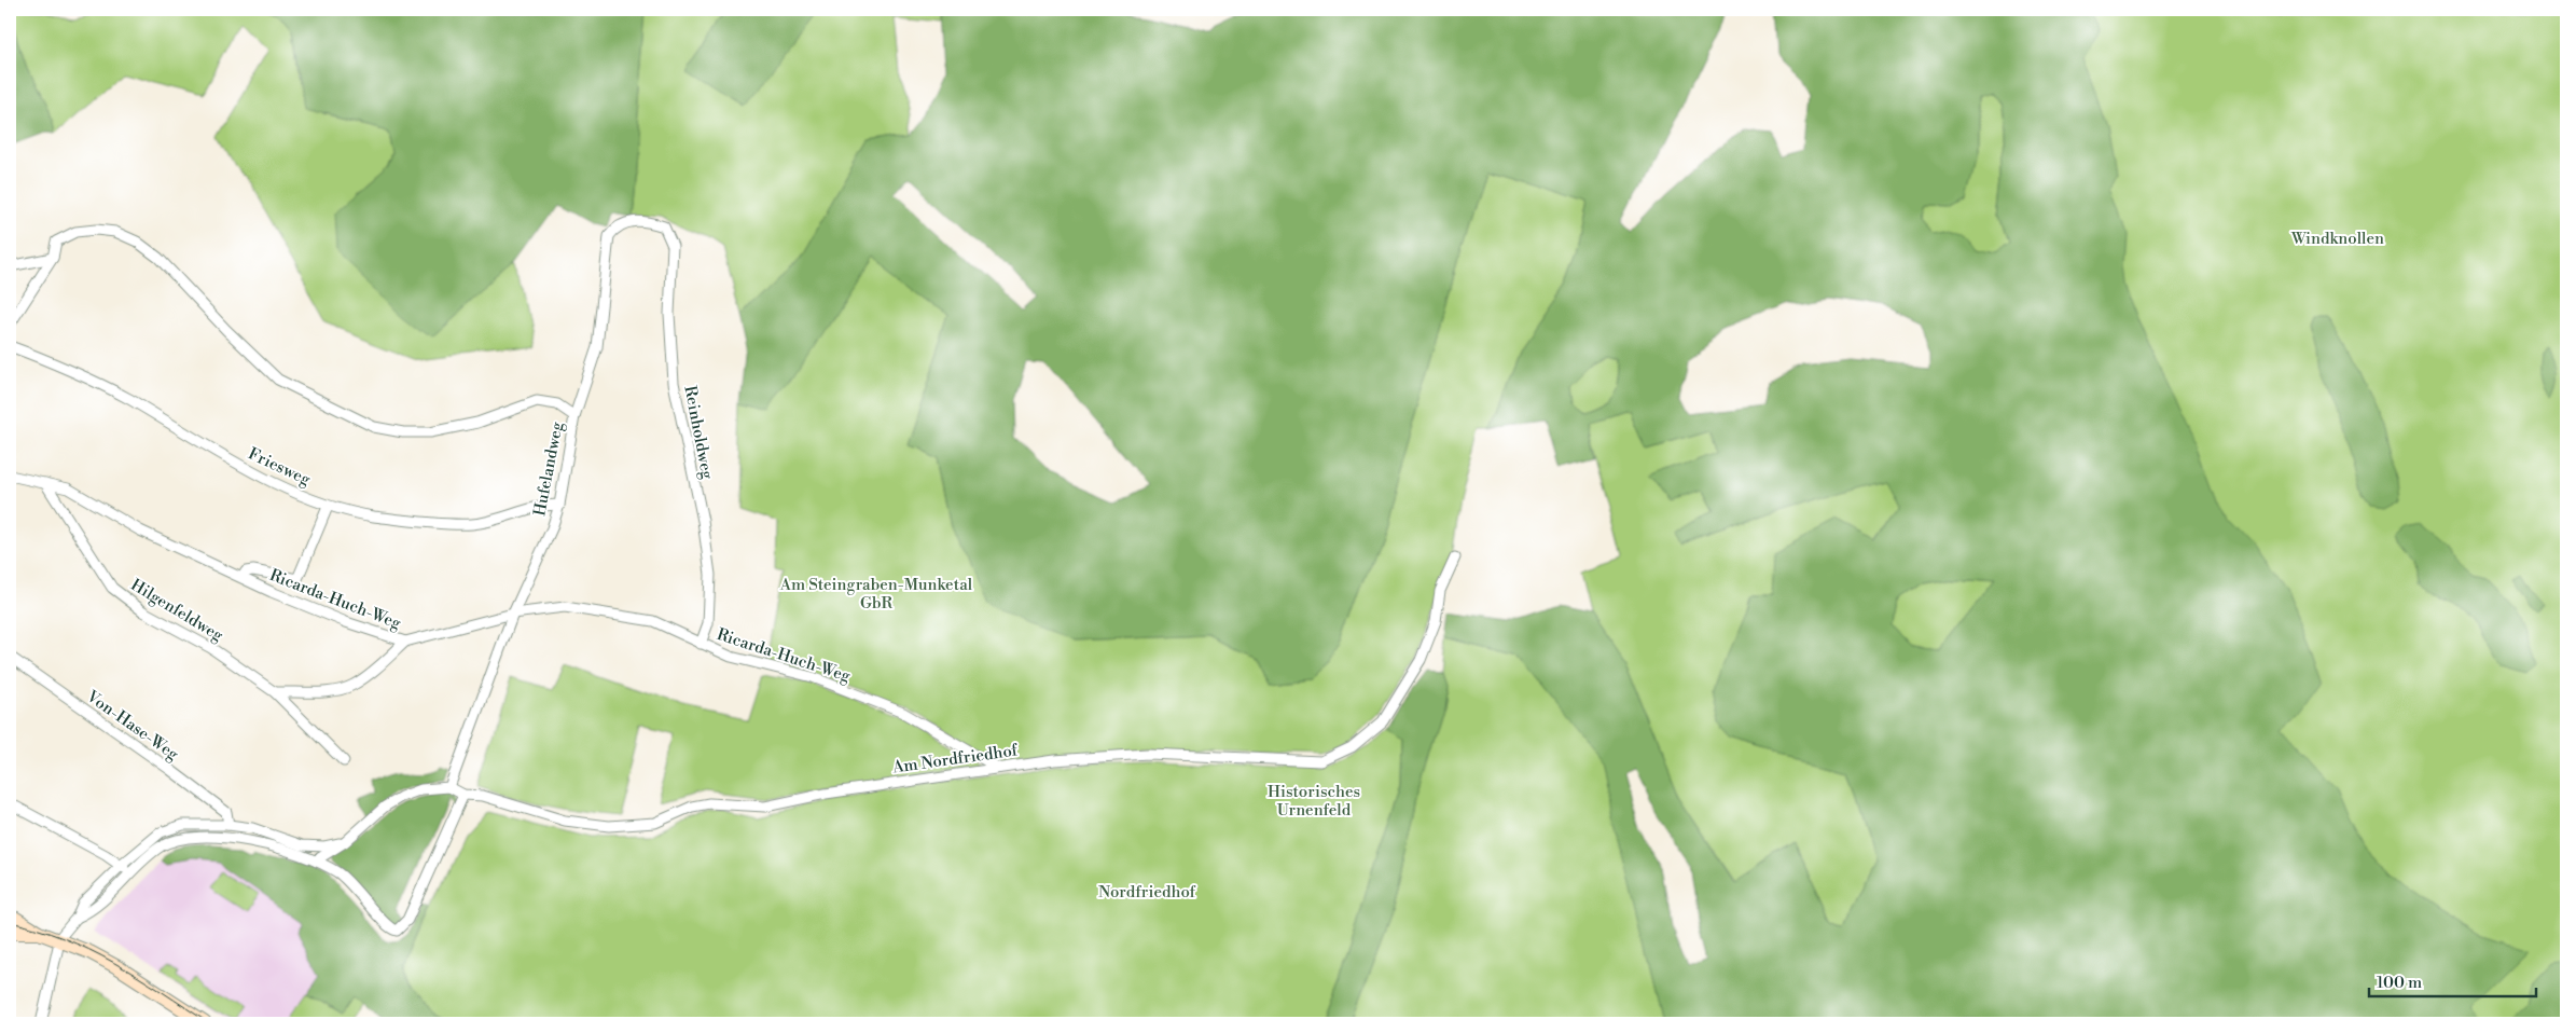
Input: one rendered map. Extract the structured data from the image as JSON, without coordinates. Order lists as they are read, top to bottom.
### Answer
{
  "streets": {
    "street": [
      "Reinholdweg",
      "Friesweg",
      "Hufelandweg",
      "Ricarda-Huch-Weg",
      "Hilgenfeldweg",
      "Von-Hase-Weg",
      "Am Nordfriedhof"
    ]
  },
  "crossings": [
    ["Reinholdweg", "Hufelandweg"],
    ["Reinholdweg", "Ricarda-Huch-Weg"],
    ["Friesweg", "Hufelandweg"],
    ["Friesweg", "Ricarda-Huch-Weg"],
    ["Hufelandweg", "Ricarda-Huch-Weg"],
    ["Ricarda-Huch-Weg", "Hilgenfeldweg"],
    ["Ricarda-Huch-Weg", "Am Nordfriedhof"]
  ],
  "parks": [
    "Windknollen",
    "Am Steingraben-Munketal GbR",
    "Historisches Urnenfeld",
    "Nordfriedhof"
  ],
  "scale_bar": "100 m"
}
